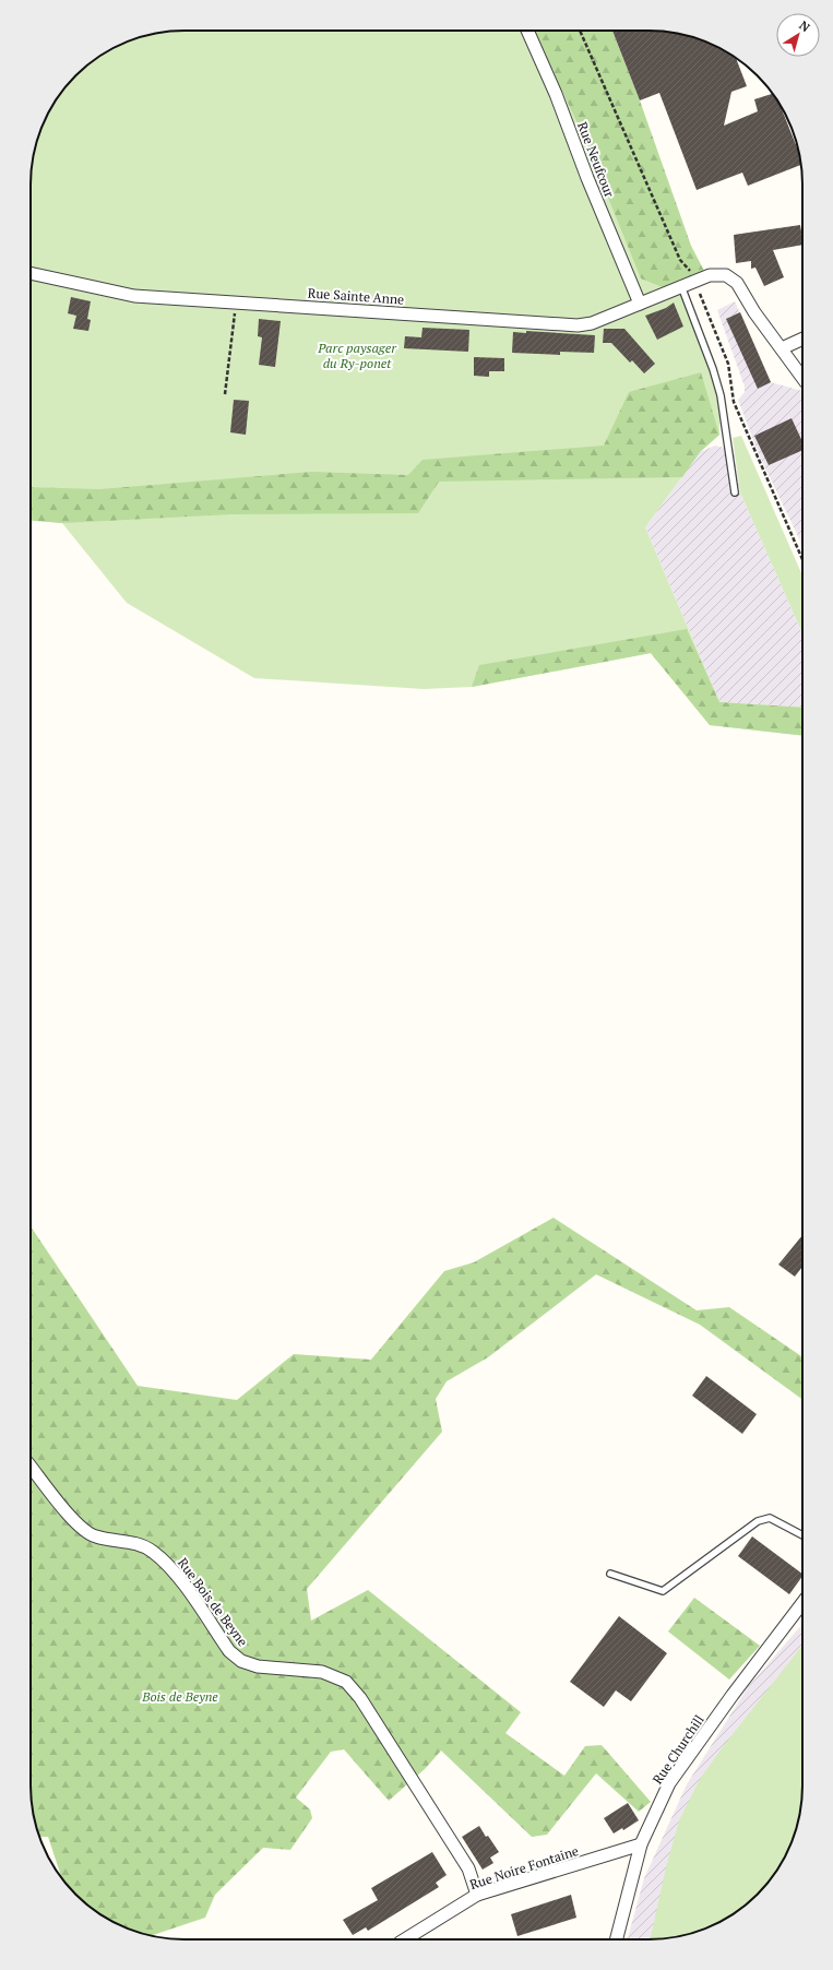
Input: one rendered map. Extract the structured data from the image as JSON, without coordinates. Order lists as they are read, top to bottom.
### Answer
{
  "streets": {
    "street": [
      "Rue Neufcour",
      "Rue Sainte Anne",
      "Rue Bois de Beyne",
      "Rue Churchill",
      "Rue Noire Fontaine"
    ]
  },
  "crossings": [
    ["Rue Neufcour", "Rue Sainte Anne"],
    ["Rue Bois de Beyne", "Rue Noire Fontaine"],
    ["Rue Churchill", "Rue Noire Fontaine"]
  ],
  "parks": ["Parc paysager du Ry-ponet", "Bois de Beyne"],
  "north": "top right"
}
